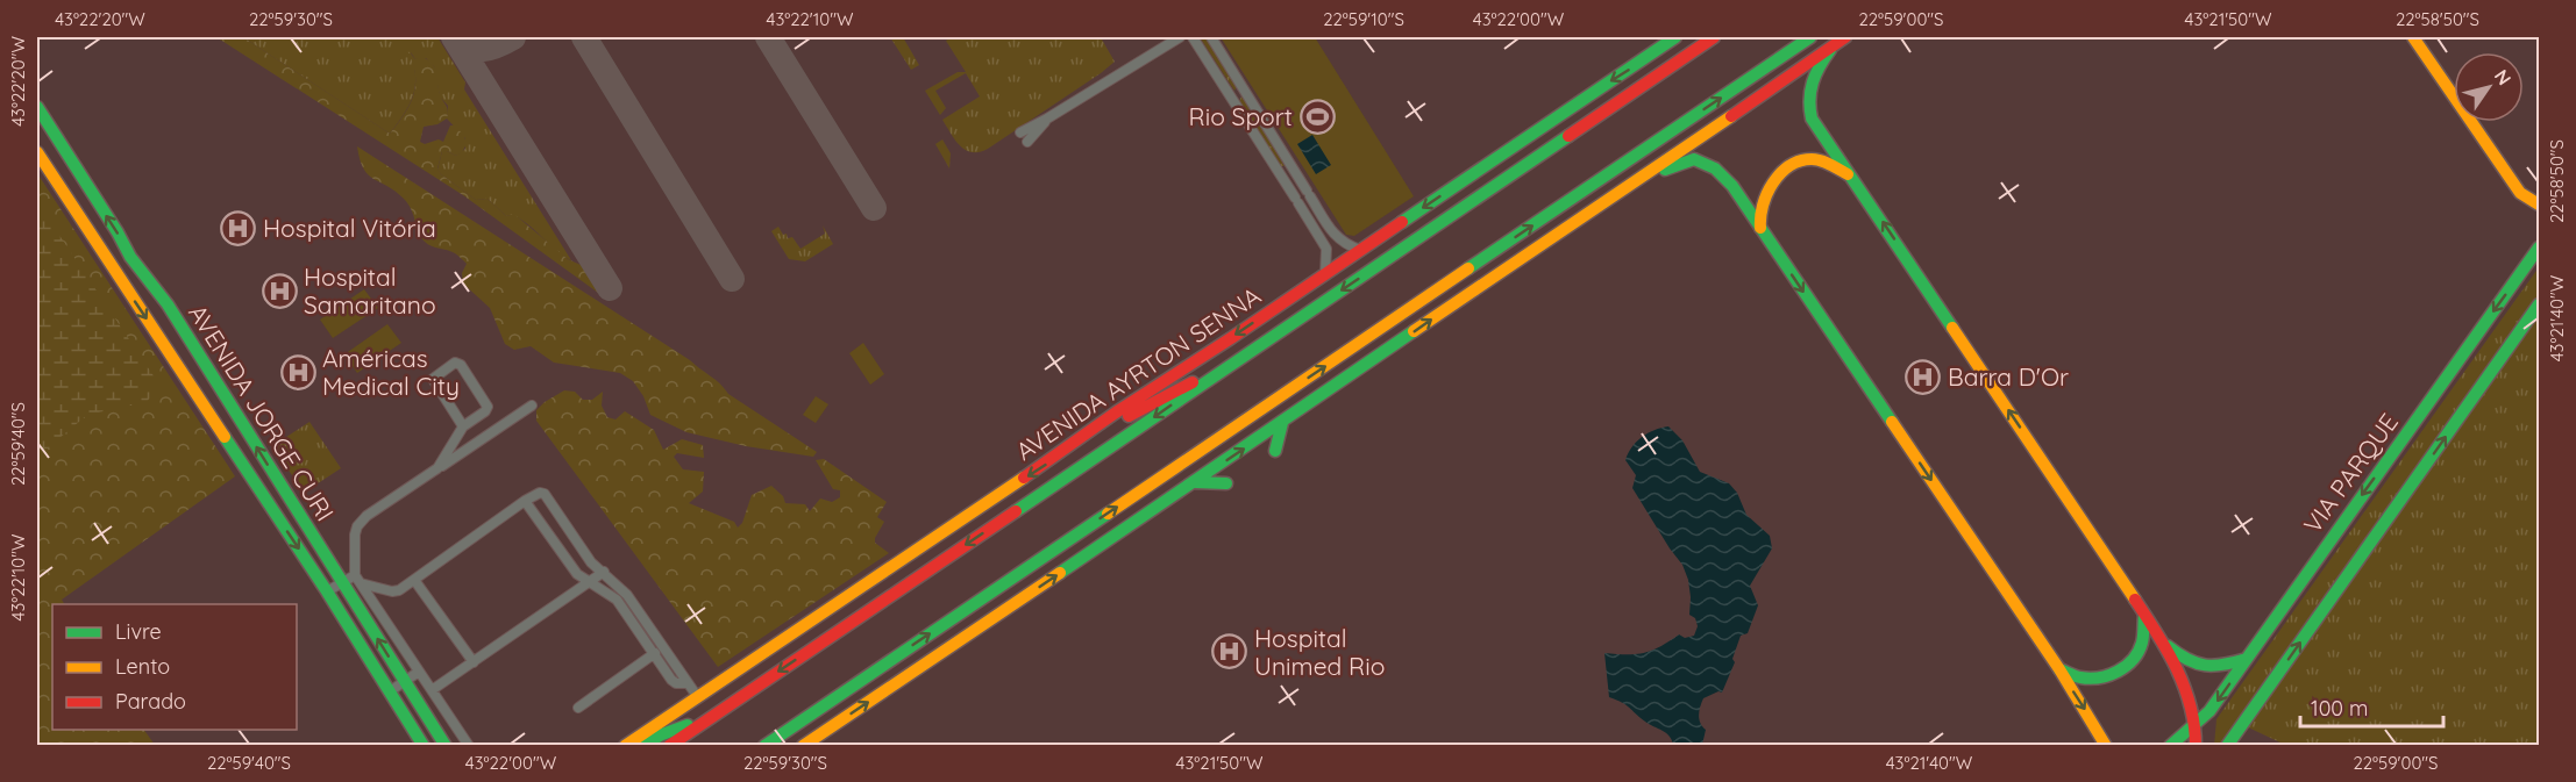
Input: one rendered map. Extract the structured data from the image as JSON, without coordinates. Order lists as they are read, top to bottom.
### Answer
{
  "streets": {
    "main road": ["AVENIDA AYRTON SENNA", "AVENIDA JORGE CURI", "VIA PARQUE"]
  },
  "places": {
    "sports": ["Rio Sport"],
    "hospital": [
      "Hospital Vitória",
      "Hospital Samaritano",
      "Américas Medical City",
      "Barra D'Or",
      "Hospital Unimed Rio"
    ]
  },
  "legend": ["Livre", "Lento", "Parado"],
  "scale_bar": "100 m",
  "north": "top right",
  "coordinates": [
    "43°22'20\"W",
    "22°59'30\"S",
    "43°22'10\"W",
    "22°59'10\"S",
    "43°22'00\"W",
    "22°59'00\"S",
    "43°21'50\"W",
    "22°58'50\"S",
    "43°21'40\"W",
    "22°59'40\"S"
  ]
}
